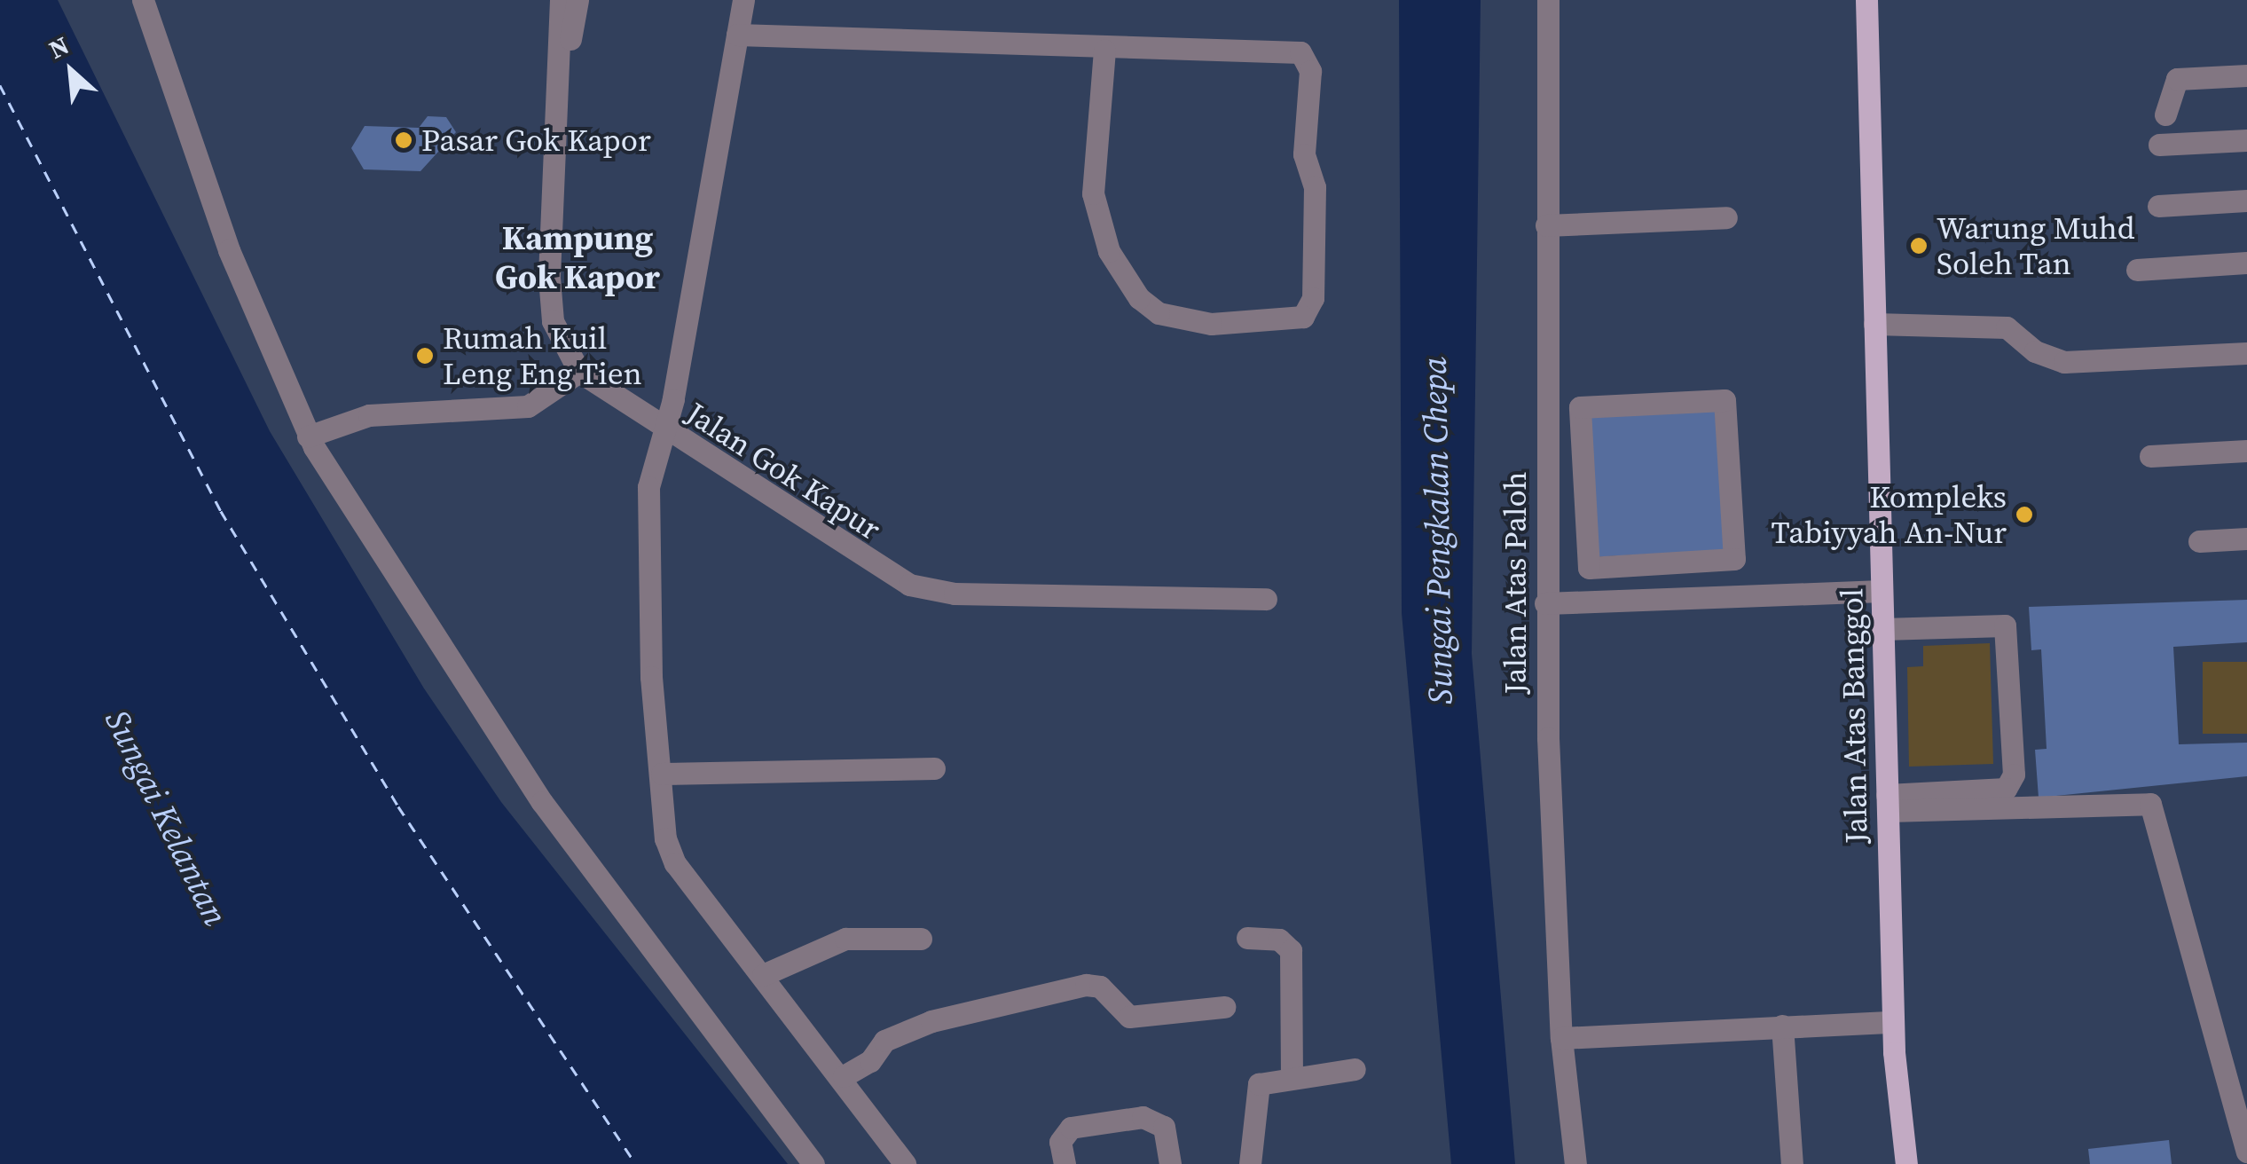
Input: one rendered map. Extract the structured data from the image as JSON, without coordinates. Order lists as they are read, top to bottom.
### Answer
{
  "streets": {
    "main road": ["Jalan Atas Banggol"],
    "street": ["Jalan Gok Kapur", "Jalan Atas Paloh"]
  },
  "districts": ["Kampung Gok Kapor"],
  "water": ["Sungai Pengkalan Chepa", "Sungai Kelantan"],
  "places": [
    "Pasar Gok Kapor",
    "Warung Muhd Soleh Tan",
    "Rumah Kuil Leng Eng Tien",
    "Kompleks Tabiyyah An-Nur"
  ],
  "north": "top left"
}
